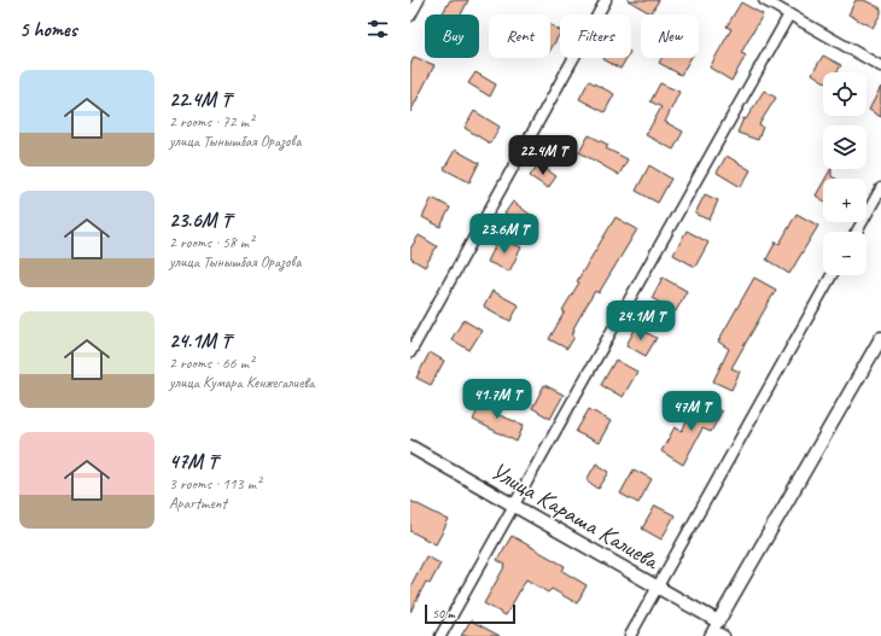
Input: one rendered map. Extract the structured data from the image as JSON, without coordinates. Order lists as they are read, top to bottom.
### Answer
{
  "streets": {
    "street": ["Улица Караша Калиева"]
  },
  "scale_bar": "50 m",
  "page": {
    "heading": "5 homes",
    "chip": [
      "Buy",
      "Rent",
      "Filters",
      "New"
    ],
    "list": [
      {
        "name": "22.4M ₸",
        "note": "2 rooms · 72 m² · улица Тынышбая Оразова"
      },
      {
        "name": "23.6M ₸",
        "note": "2 rooms · 58 m² · улица Тынышбая Оразова"
      },
      {
        "name": "24.1M ₸",
        "note": "2 rooms · 66 m² · улица Кумара Кенжегалиева"
      },
      {
        "name": "47M ₸",
        "note": "3 rooms · 113 m² · Apartment"
      }
    ],
    "map_buttons": ["+", "−"],
    "price": [
      "22.4M ₸",
      "23.6M ₸",
      "24.1M ₸",
      "41.7M ₸",
      "47M ₸"
    ],
    "scale": "50 m"
  }
}
